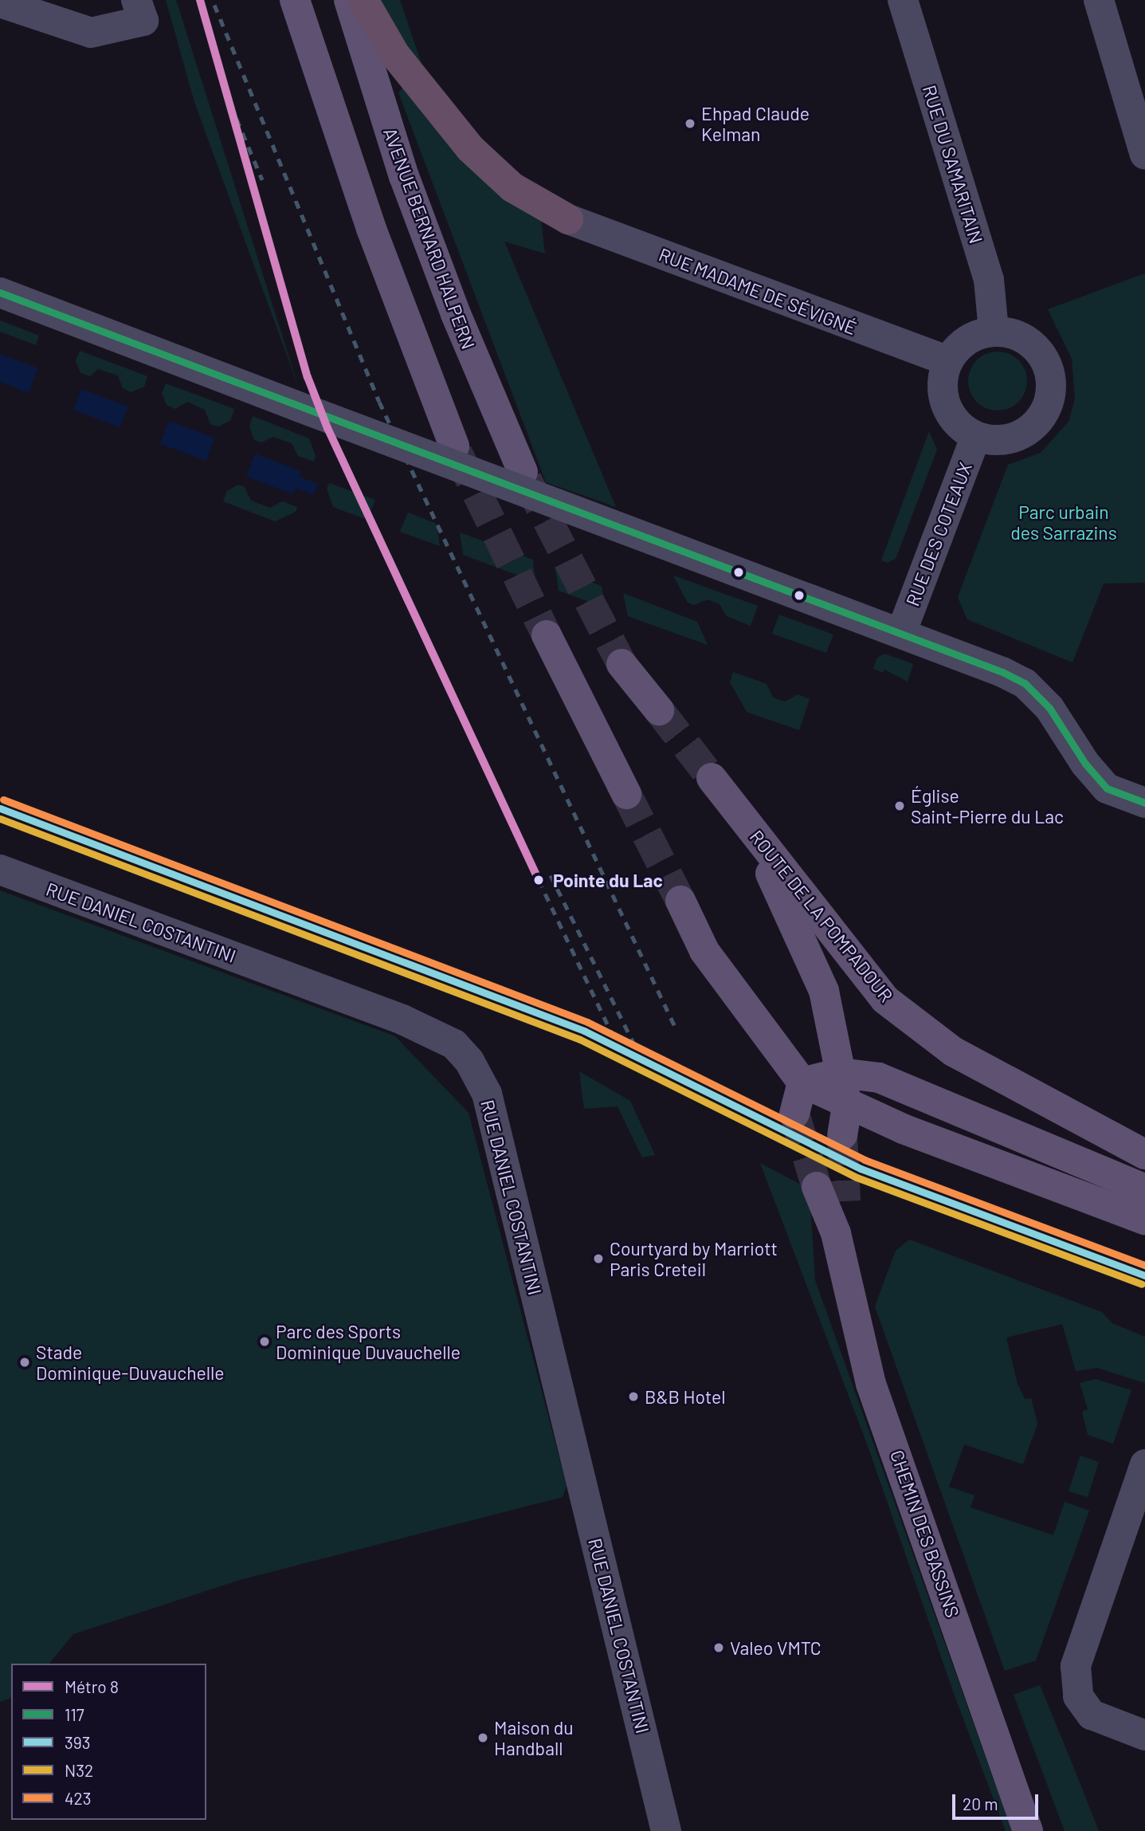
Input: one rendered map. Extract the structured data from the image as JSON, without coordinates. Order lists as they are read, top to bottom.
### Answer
{
  "streets": {
    "main road": ["AVENUE BERNARD HALPERN", "ROUTE DE LA POMPADOUR", "CHEMIN DES BASSINS"],
    "street": [
      "RUE DU SAMARITAIN",
      "RUE MADAME DE SÉVIGNÉ",
      "RUE DES COTEAUX",
      "RUE DANIEL COSTANTINI"
    ]
  },
  "crossings": [
    ["RUE DU SAMARITAIN", "RUE MADAME DE SÉVIGNÉ"],
    ["RUE DU SAMARITAIN", "RUE DES COTEAUX"],
    ["RUE MADAME DE SÉVIGNÉ", "RUE DES COTEAUX"]
  ],
  "parks": ["Parc urbain des Sarrazins"],
  "places": [
    "Ehpad Claude Kelman",
    "Église Saint-Pierre du Lac",
    "Pointe du Lac",
    "Courtyard by Marriott Paris Creteil",
    "Parc des Sports Dominique Duvauchelle",
    "Stade Dominique-Duvauchelle",
    "B&B Hotel",
    "Valeo VMTC",
    "Maison du Handball"
  ],
  "lines": [
    "metro line 8",
    "transit line 117",
    "transit line 423",
    "transit line 393",
    "transit line N32"
  ],
  "legend": [
    "Métro 8",
    "117",
    "393",
    "N32",
    "423"
  ],
  "scale_bar": "20 m"
}
